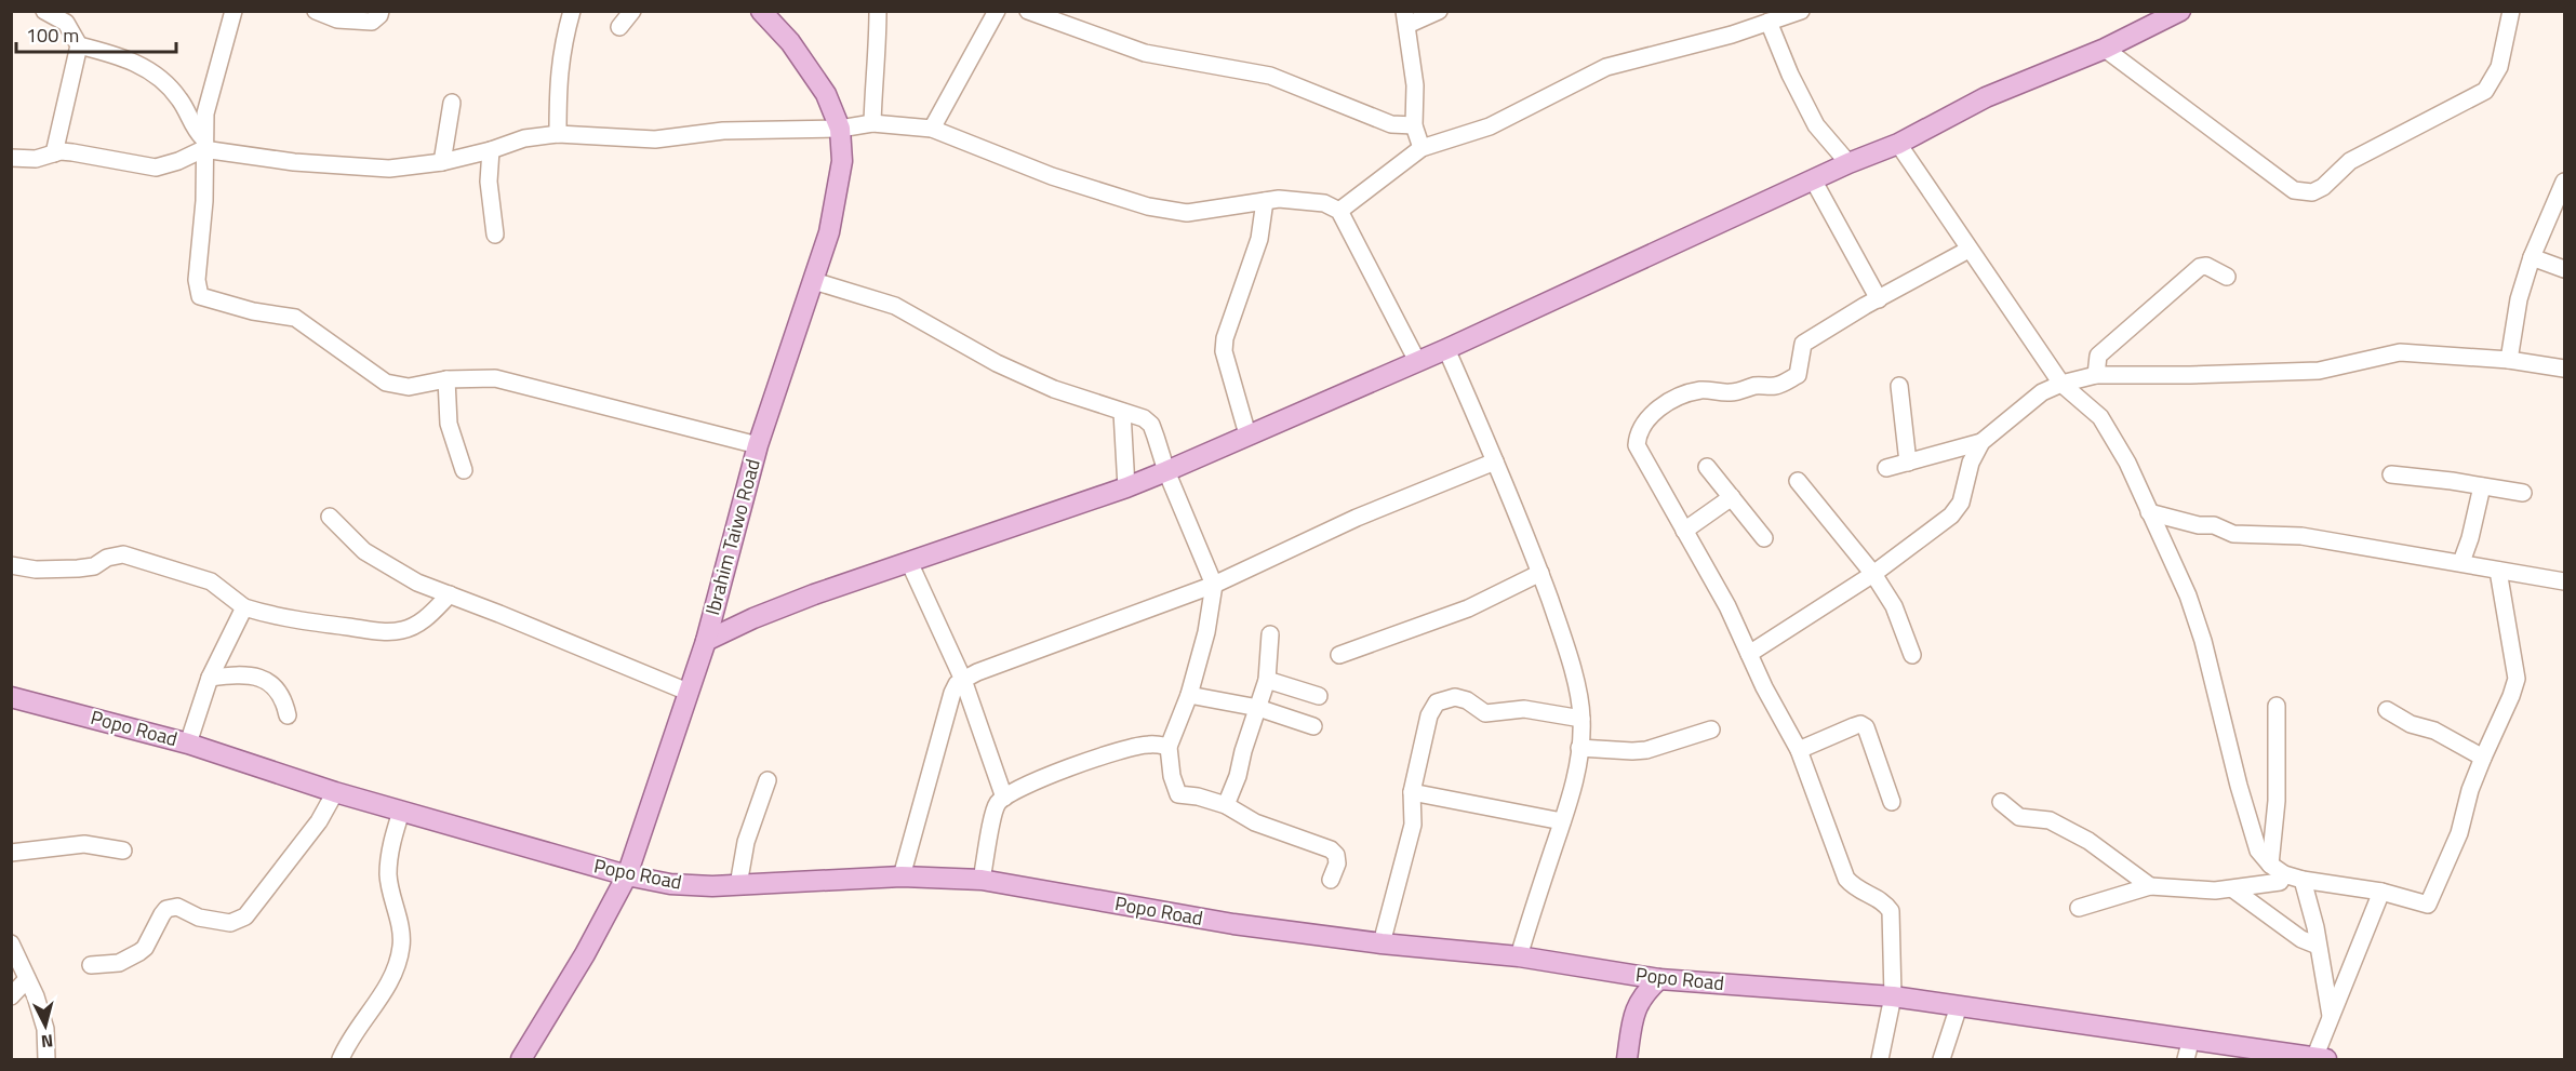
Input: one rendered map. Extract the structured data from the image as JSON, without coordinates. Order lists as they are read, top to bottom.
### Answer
{
  "streets": {
    "main road": ["Ibrahim Taiwo Road", "Popo Road"]
  },
  "crossings": [
    ["Ibrahim Taiwo Road", "Popo Road"]
  ],
  "scale_bar": "100 m",
  "north": "bottom"
}
